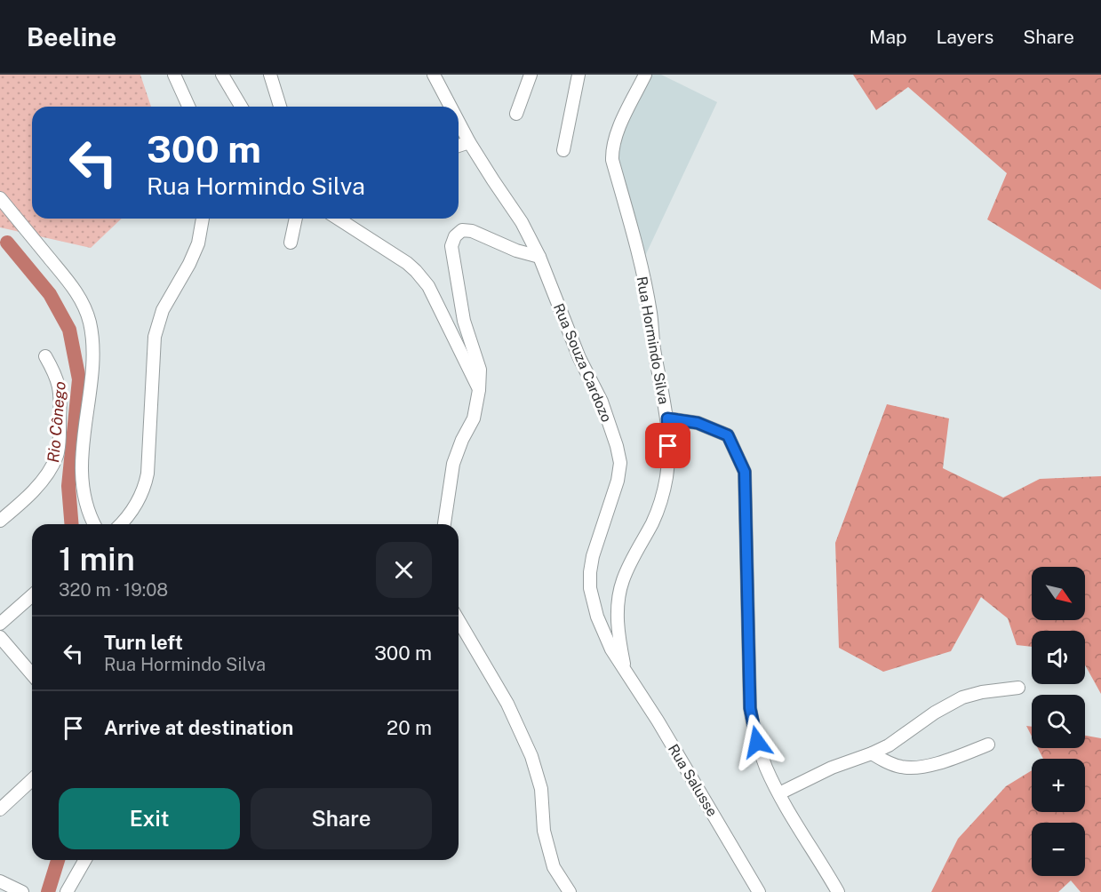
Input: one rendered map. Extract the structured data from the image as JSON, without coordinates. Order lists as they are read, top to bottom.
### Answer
{
  "streets": {
    "street": ["Rua Hormindo Silva", "Rua Souza Cardozo", "Rua Salusse"]
  },
  "crossings": [
    ["Rua Hormindo Silva", "Rua Souza Cardozo"],
    ["Rua Hormindo Silva", "Rua Salusse"],
    ["Rua Souza Cardozo", "Rua Salusse"]
  ],
  "water": ["Rio Cônego"],
  "north": "bottom right",
  "page": {
    "header": "Beeline",
    "nav": ["Map", "Layers", "Share"],
    "turn": ["300 m", "Rua Hormindo Silva"],
    "heading": ["1 min", "320 m · 19:08"],
    "map_buttons": ["+", "−"],
    "list": [
      {
        "name": "Turn left",
        "note": "Rua Hormindo Silva",
        "value": "300 m"
      },
      {
        "name": "Arrive at destination",
        "value": "20 m"
      }
    ],
    "buttons": ["Exit", "Share"]
  }
}
